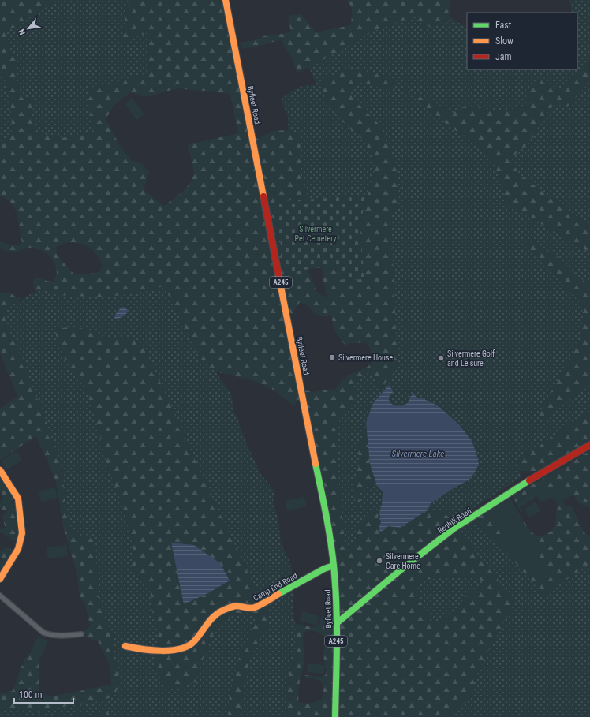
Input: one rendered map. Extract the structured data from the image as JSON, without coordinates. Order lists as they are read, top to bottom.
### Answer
{
  "streets": {
    "main road": [
      "Byfleet Road",
      "A245",
      "Redhill Road",
      "Camp End Road"
    ]
  },
  "crossings": [
    ["Byfleet Road", "Redhill Road"],
    ["Byfleet Road", "Camp End Road"]
  ],
  "water": ["Silvermere Lake"],
  "parks": ["Silvermere Pet Cemetery"],
  "places": ["Silvermere House", "Silvermere Golf and Leisure", "Silvermere Care Home"],
  "legend": ["Fast", "Slow", "Jam"],
  "scale_bar": "100 m",
  "north": "bottom left"
}
